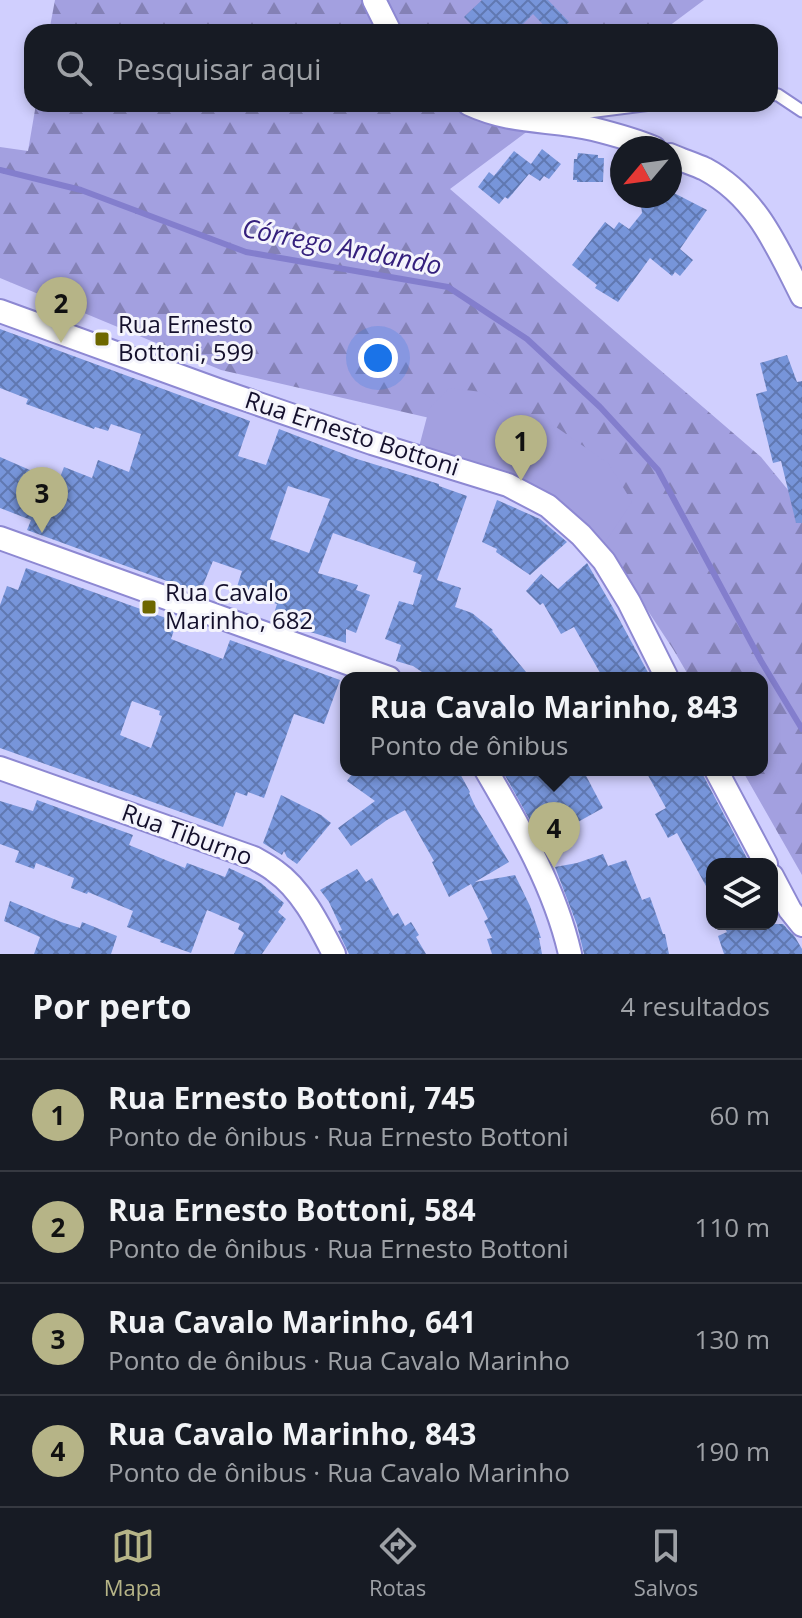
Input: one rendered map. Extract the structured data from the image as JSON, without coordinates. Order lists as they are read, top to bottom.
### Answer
{
  "streets": {
    "street": ["Rua Ernesto Bottoni", "Rua Tiburno"]
  },
  "water": ["Córrego Andando"],
  "places": {
    "transit": ["Rua Ernesto Bottoni, 599", "Rua Cavalo Marinho, 682"]
  },
  "north": "bottom left",
  "page": {
    "search": "Pesquisar aqui",
    "pins": [
      "2",
      "1",
      "3",
      "4"
    ],
    "popup": ["Rua Cavalo Marinho, 843", "Ponto de ônibus"],
    "heading": ["Por perto", "4 resultados"],
    "list": [
      {
        "mark": "1",
        "name": "Rua Ernesto Bottoni, 745",
        "note": "Ponto de ônibus · Rua Ernesto Bottoni",
        "value": "60 m"
      },
      {
        "mark": "2",
        "name": "Rua Ernesto Bottoni, 584",
        "note": "Ponto de ônibus · Rua Ernesto Bottoni",
        "value": "110 m"
      },
      {
        "mark": "3",
        "name": "Rua Cavalo Marinho, 641",
        "note": "Ponto de ônibus · Rua Cavalo Marinho",
        "value": "130 m"
      },
      {
        "mark": "4",
        "name": "Rua Cavalo Marinho, 843",
        "note": "Ponto de ônibus · Rua Cavalo Marinho",
        "value": "190 m"
      }
    ],
    "nav": ["Mapa", "Rotas", "Salvos"]
  }
}
